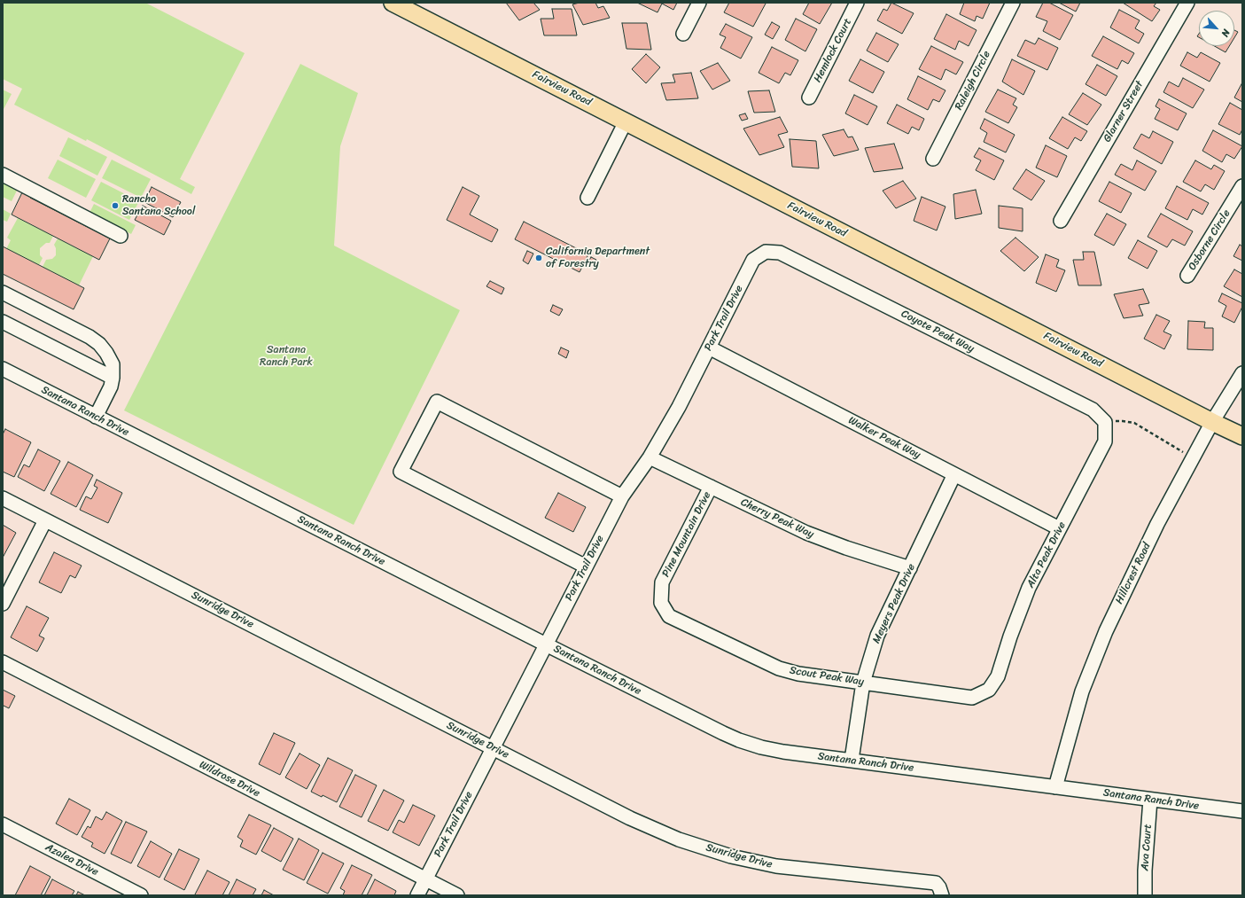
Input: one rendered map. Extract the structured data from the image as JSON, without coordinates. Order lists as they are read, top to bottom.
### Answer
{
  "streets": {
    "main road": ["Fairview Road"],
    "street": [
      "Hemlock Court",
      "Raleigh Circle",
      "Glarner Street",
      "Osborne Circle",
      "Park Trail Drive",
      "Coyote Peak Way",
      "Santana Ranch Drive",
      "Walker Peak Way",
      "Cherry Peak Way",
      "Pine Mountain Drive",
      "Alta Peak Drive",
      "Hillcrest Road",
      "Meyers Peak Drive",
      "Sunridge Drive",
      "Scout Peak Way",
      "Wildrose Drive",
      "Ava Court",
      "Azalea Drive"
    ]
  },
  "crossings": [
    ["Fairview Road", "Hillcrest Road"],
    ["Park Trail Drive", "Coyote Peak Way"],
    ["Park Trail Drive", "Santana Ranch Drive"],
    ["Park Trail Drive", "Walker Peak Way"],
    ["Park Trail Drive", "Cherry Peak Way"],
    ["Park Trail Drive", "Sunridge Drive"],
    ["Park Trail Drive", "Wildrose Drive"],
    ["Coyote Peak Way", "Alta Peak Drive"],
    ["Santana Ranch Drive", "Hillcrest Road"],
    ["Santana Ranch Drive", "Meyers Peak Drive"],
    ["Santana Ranch Drive", "Ava Court"],
    ["Walker Peak Way", "Alta Peak Drive"],
    ["Walker Peak Way", "Meyers Peak Drive"],
    ["Cherry Peak Way", "Pine Mountain Drive"],
    ["Cherry Peak Way", "Meyers Peak Drive"],
    ["Pine Mountain Drive", "Scout Peak Way"],
    ["Alta Peak Drive", "Scout Peak Way"],
    ["Meyers Peak Drive", "Scout Peak Way"]
  ],
  "parks": ["Santana Ranch Park"],
  "places": ["Rancho Santana School", "California Department of Forestry"],
  "north": "bottom right"
}
